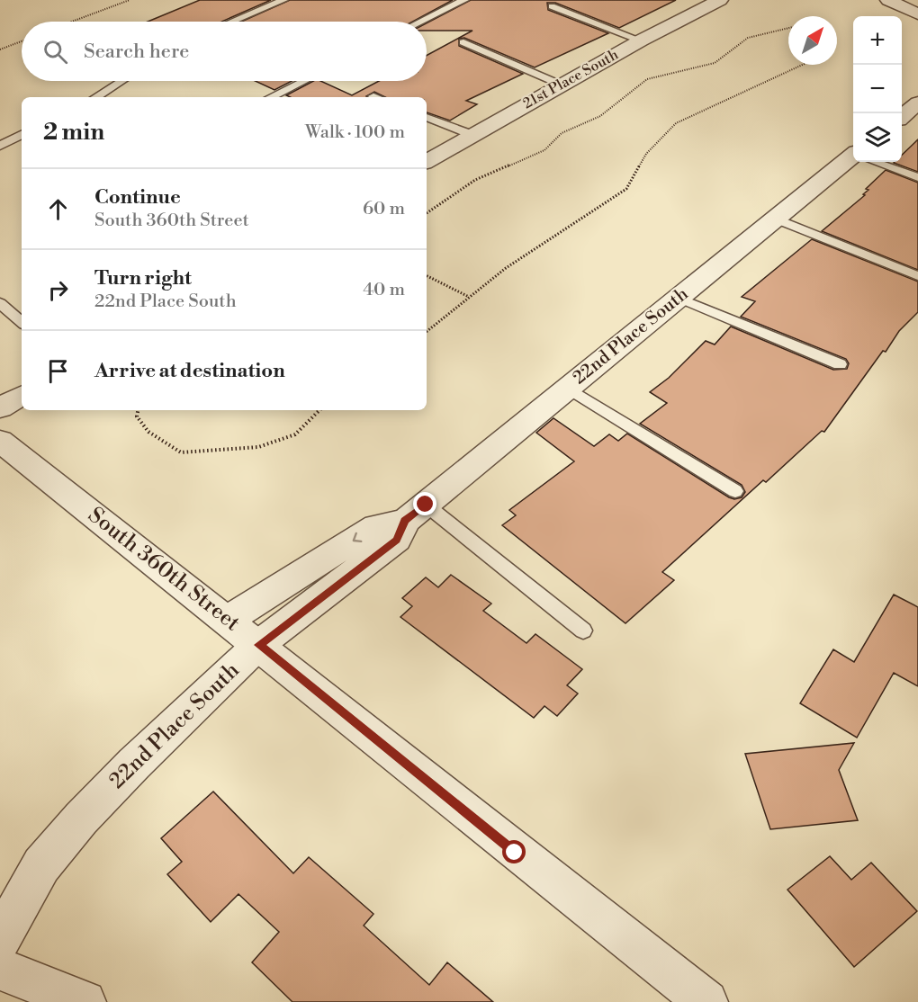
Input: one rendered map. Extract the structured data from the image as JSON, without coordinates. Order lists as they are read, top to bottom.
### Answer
{
  "streets": {
    "street": ["21st Place South", "22nd Place South", "South 360th Street"]
  },
  "crossings": [
    ["22nd Place South", "South 360th Street"]
  ],
  "north": "top right",
  "page": {
    "map_buttons": ["+", "−"],
    "search": "Search here",
    "heading": ["2 min", "Walk · 100 m"],
    "list": [
      ["Continue", "South 360th Street", "60 m"],
      ["Turn right", "22nd Place South", "40 m"],
      "Arrive at destination"
    ]
  }
}
